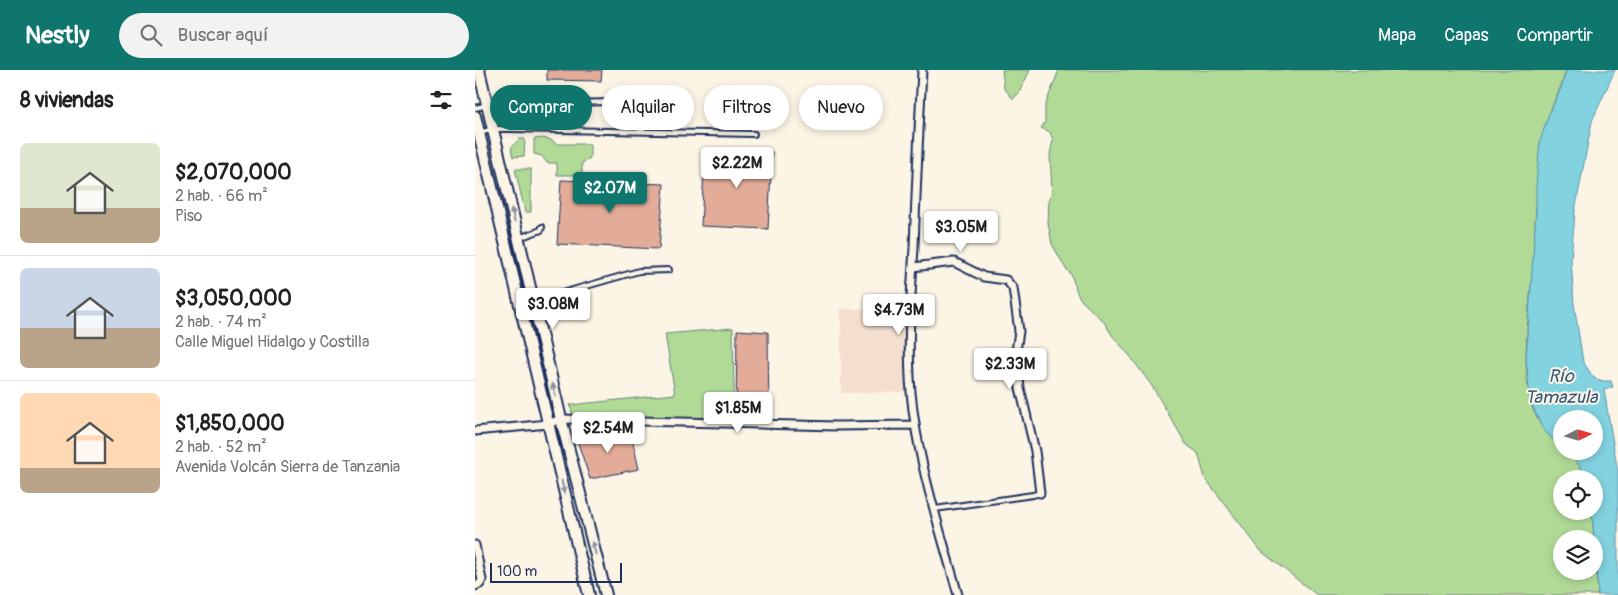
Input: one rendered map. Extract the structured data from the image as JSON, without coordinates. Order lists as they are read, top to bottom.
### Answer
{
  "water": ["Río Tamazula"],
  "scale_bar": "100 m",
  "north": "right",
  "page": {
    "header": "Nestly",
    "search": "Buscar aquí",
    "nav": ["Mapa", "Capas", "Compartir"],
    "heading": "8 viviendas",
    "chip": [
      "Comprar",
      "Alquilar",
      "Filtros",
      "Nuevo"
    ],
    "list": [
      {
        "name": "$2,070,000",
        "note": "2 hab. · 66 m² · Piso"
      },
      {
        "name": "$3,050,000",
        "note": "2 hab. · 74 m² · Calle Miguel Hidalgo y Costilla"
      },
      {
        "name": "$1,850,000",
        "note": "2 hab. · 52 m² · Avenida Volcán Sierra de Tanzania"
      }
    ],
    "price": [
      "$2.22M",
      "$2.07M",
      "$3.05M",
      "$3.08M",
      "$4.73M",
      "$2.33M",
      "$1.85M",
      "$2.54M"
    ],
    "scale": "100 m"
  }
}
